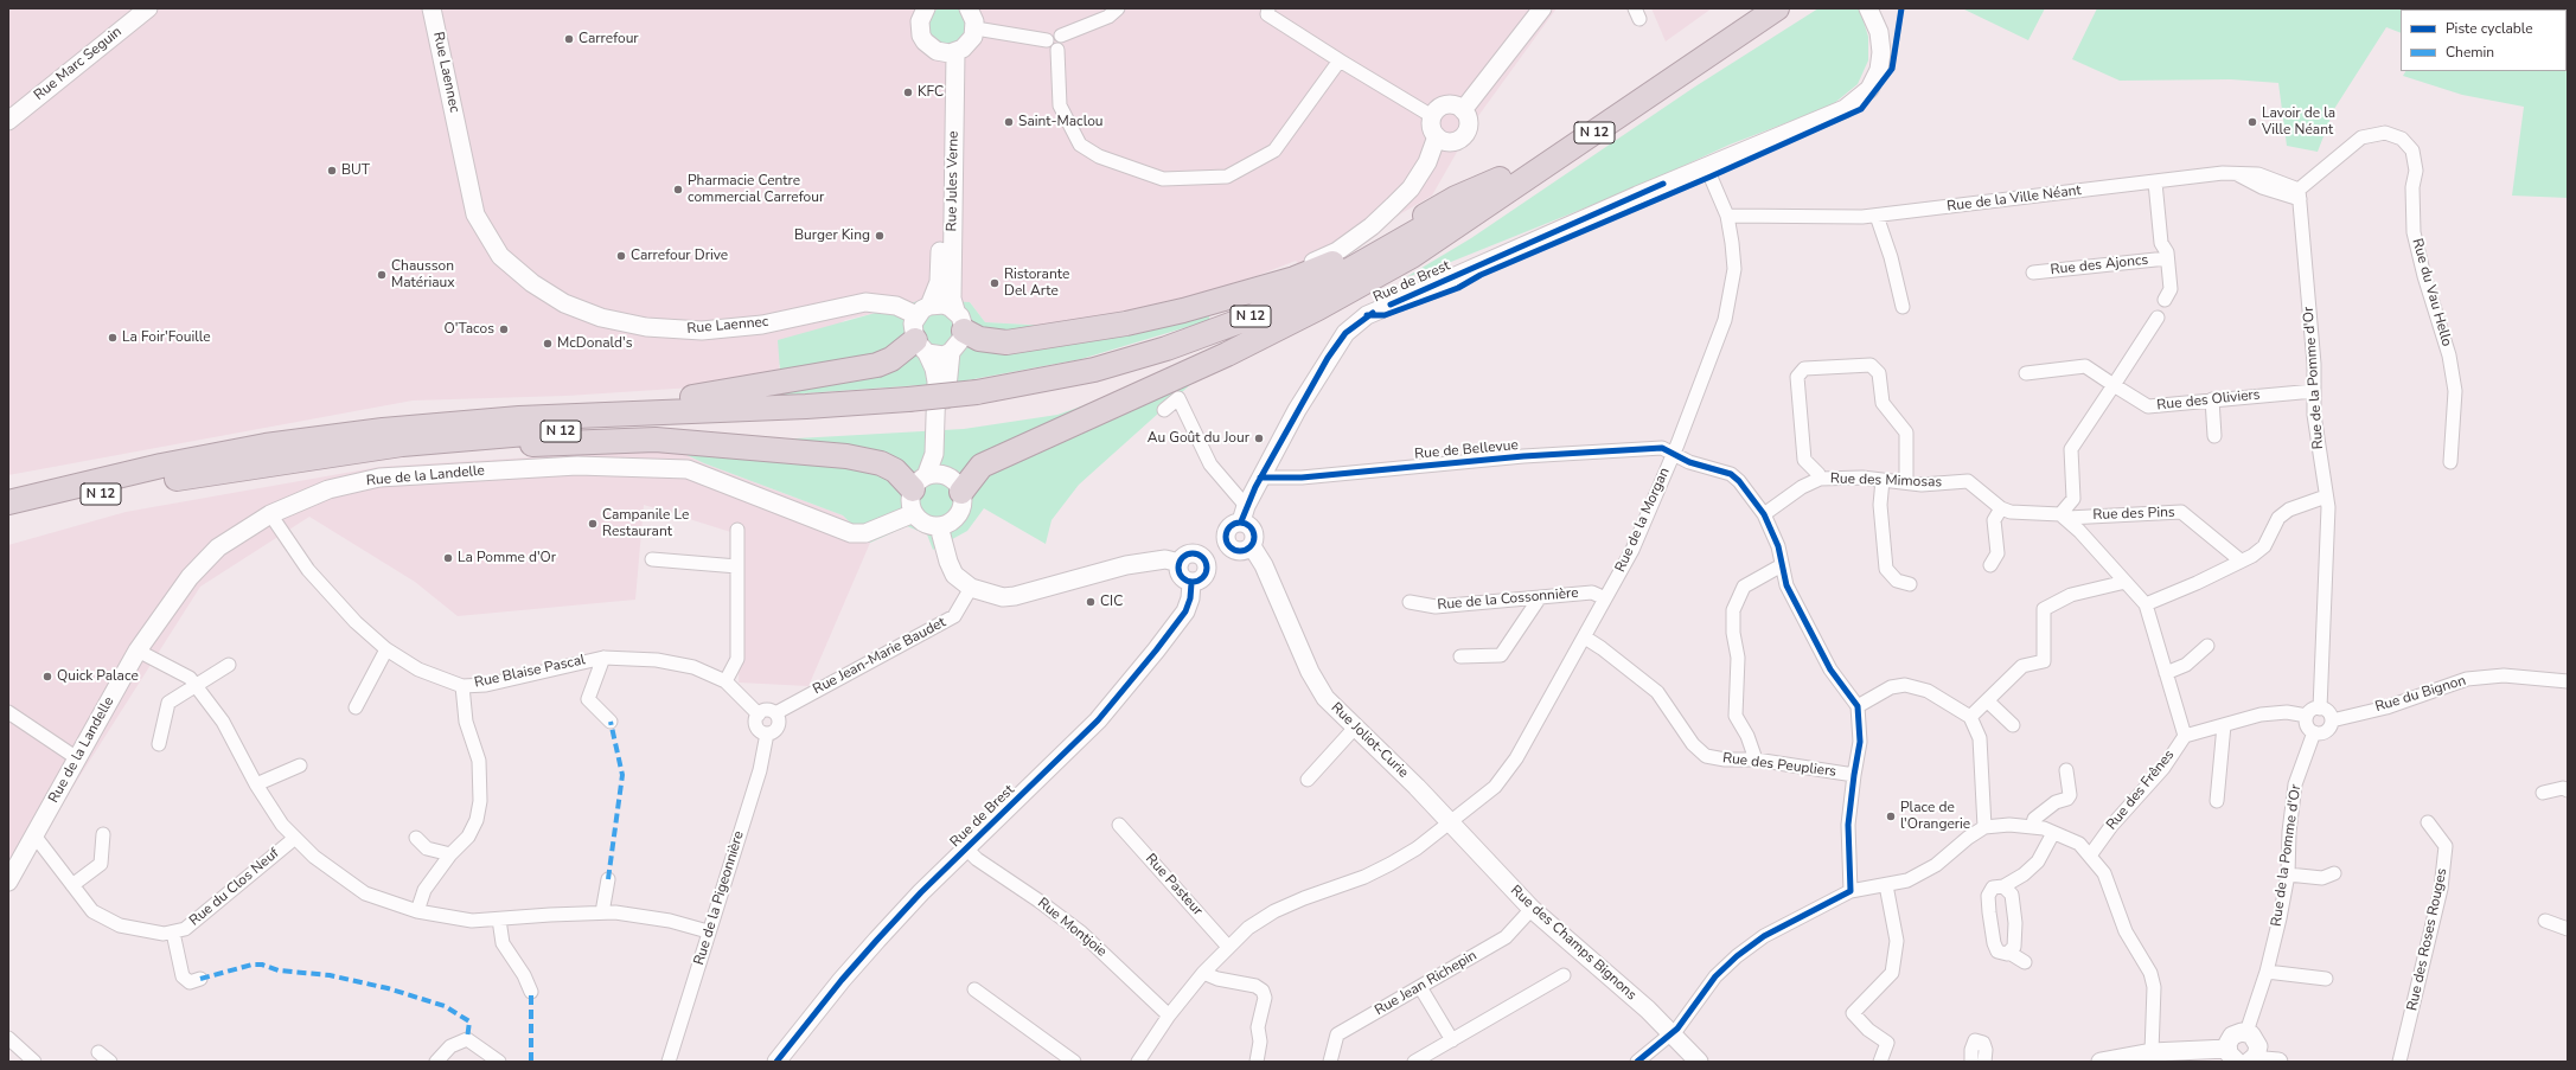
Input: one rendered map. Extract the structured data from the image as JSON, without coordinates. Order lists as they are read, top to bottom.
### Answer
{
  "streets": {
    "highway": ["N 12"],
    "street": [
      "Rue Marc Seguin",
      "Rue Laennec",
      "Rue Jules Verne",
      "Rue de la Ville Néant",
      "Rue des Ajoncs",
      "Rue de Brest",
      "Rue du Vau Hello",
      "Rue de la Pomme d'Or",
      "Rue des Oliviers",
      "Rue de Bellevue",
      "Rue de la Landelle",
      "Rue des Mimosas",
      "Rue des Pins",
      "Rue de la Morgan",
      "Rue de la Cossonnière",
      "Rue Jean-Marie Baudet",
      "Rue Blaise Pascal",
      "Rue du Bignon",
      "Rue Joliot-Curie",
      "Rue des Peupliers",
      "Rue des Frênes",
      "Rue Pasteur",
      "Rue du Clos Neuf",
      "Rue de la Pigeonnière",
      "Rue Montjoie",
      "Rue des Roses Rouges",
      "Rue des Champs Bignons",
      "Rue Jean Richepin"
    ]
  },
  "crossings": [
    ["Rue Laennec", "Rue Jules Verne"],
    ["Rue de la Ville Néant", "Rue du Vau Hello"],
    ["Rue de la Ville Néant", "Rue de la Pomme d'Or"],
    ["Rue de la Ville Néant", "Rue de la Morgan"],
    ["Rue de Brest", "Rue de Bellevue"],
    ["Rue de Brest", "Rue de la Morgan"],
    ["Rue de Brest", "Rue Joliot-Curie"],
    ["Rue de Brest", "Rue Montjoie"],
    ["Rue du Vau Hello", "Rue de la Pomme d'Or"],
    ["Rue de la Pomme d'Or", "Rue des Oliviers"],
    ["Rue de la Pomme d'Or", "Rue du Bignon"],
    ["Rue de la Pomme d'Or", "Rue des Frênes"],
    ["Rue de Bellevue", "Rue des Mimosas"],
    ["Rue de Bellevue", "Rue de la Morgan"],
    ["Rue de la Landelle", "Rue Blaise Pascal"],
    ["Rue de la Landelle", "Rue du Clos Neuf"],
    ["Rue des Mimosas", "Rue des Pins"],
    ["Rue de la Morgan", "Rue de la Cossonnière"],
    ["Rue de la Morgan", "Rue Joliot-Curie"],
    ["Rue de la Morgan", "Rue des Peupliers"],
    ["Rue de la Morgan", "Rue Pasteur"],
    ["Rue de la Morgan", "Rue Montjoie"],
    ["Rue de la Morgan", "Rue des Champs Bignons"],
    ["Rue Jean-Marie Baudet", "Rue Blaise Pascal"],
    ["Rue Jean-Marie Baudet", "Rue de la Pigeonnière"],
    ["Rue Blaise Pascal", "Rue de la Pigeonnière"],
    ["Rue du Bignon", "Rue des Frênes"],
    ["Rue Joliot-Curie", "Rue des Champs Bignons"],
    ["Rue des Champs Bignons", "Rue Jean Richepin"]
  ],
  "places": [
    "Carrefour",
    "KFC",
    "Saint-Maclou",
    "Lavoir de la Ville Néant",
    "BUT",
    "Pharmacie Centre commercial Carrefour",
    "Burger King",
    "Carrefour Drive",
    "Chausson Matériaux",
    "Ristorante Del Arte",
    "O'Tacos",
    "La Foir'Fouille",
    "McDonald's",
    "Au Goût du Jour",
    "Campanile Le Restaurant",
    "La Pomme d'Or",
    "CIC",
    "Quick Palace",
    "Place de l'Orangerie"
  ],
  "legend": ["Piste cyclable", "Chemin"]
}
